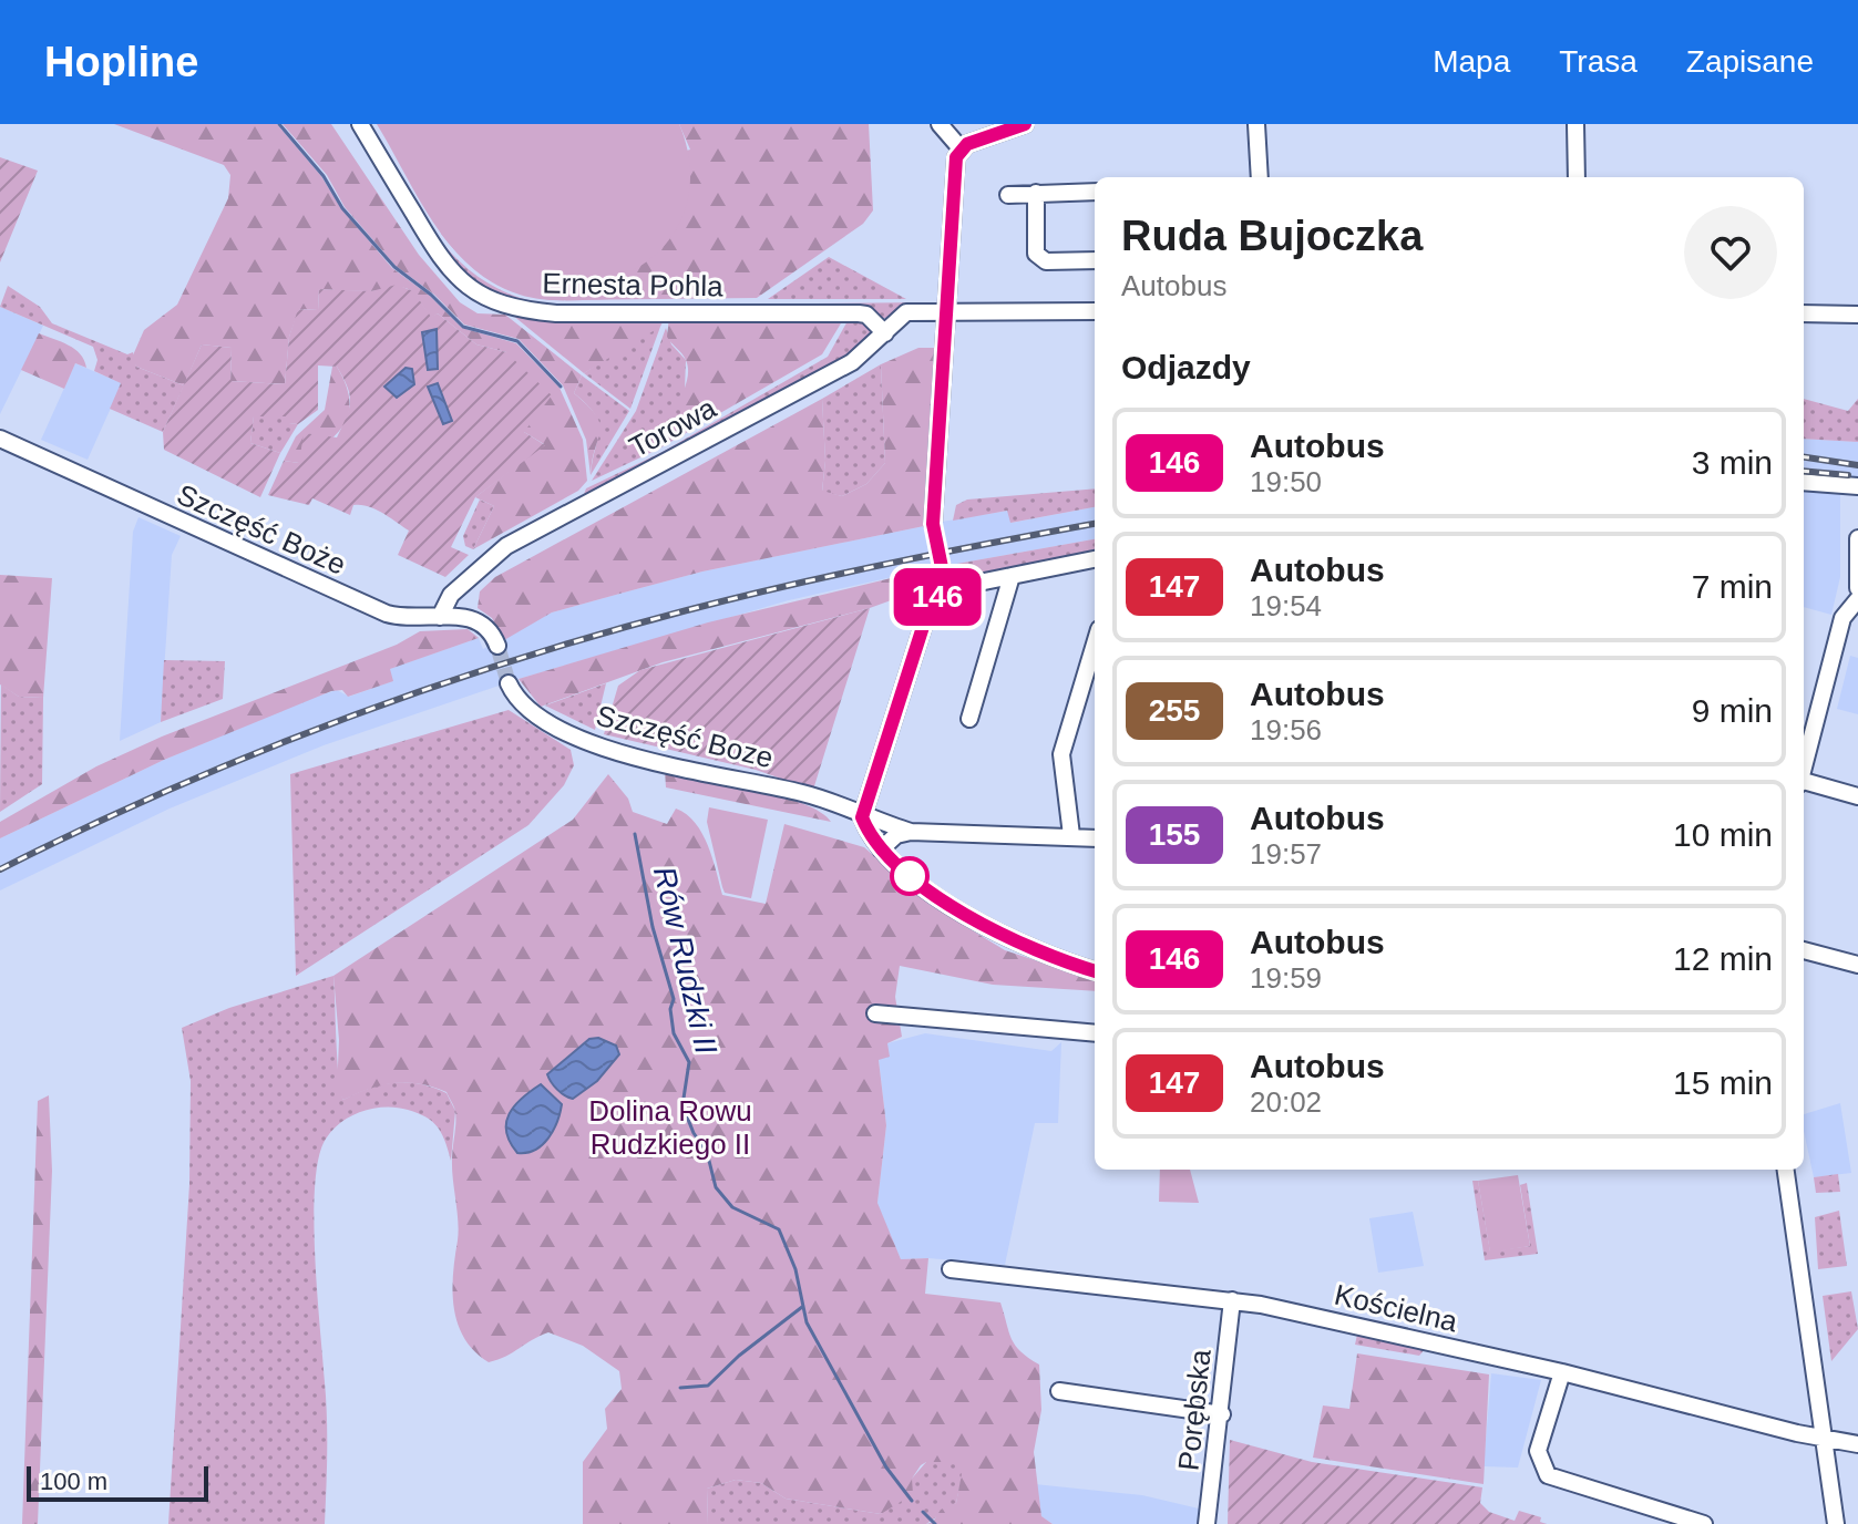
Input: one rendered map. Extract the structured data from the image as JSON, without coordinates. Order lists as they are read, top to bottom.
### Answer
{
  "streets": {
    "street": [
      "Ernesta Pohla",
      "Torowa",
      "Szczęść Boże",
      "Szczęść Boze",
      "Kościelna",
      "Porębska"
    ]
  },
  "crossings": [
    ["Ernesta Pohla", "Torowa"],
    ["Torowa", "Szczęść Boże"],
    ["Kościelna", "Porębska"]
  ],
  "water": ["Rów Rudzki II"],
  "parks": ["Dolina Rowu Rudzkiego II"],
  "lines": ["bus line 146"],
  "scale_bar": "100 m",
  "page": {
    "header": "Hopline",
    "nav": ["Mapa", "Trasa", "Zapisane"],
    "on_map": "146",
    "heading": [
      ["Ruda Bujoczka", "Autobus"],
      "Odjazdy"
    ],
    "list": [
      {
        "mark": "146",
        "name": "Autobus",
        "note": "19:50",
        "value": "3 min"
      },
      {
        "mark": "147",
        "name": "Autobus",
        "note": "19:54",
        "value": "7 min"
      },
      {
        "mark": "255",
        "name": "Autobus",
        "note": "19:56",
        "value": "9 min"
      },
      {
        "mark": "155",
        "name": "Autobus",
        "note": "19:57",
        "value": "10 min"
      },
      {
        "mark": "146",
        "name": "Autobus",
        "note": "19:59",
        "value": "12 min"
      },
      {
        "mark": "147",
        "name": "Autobus",
        "note": "20:02",
        "value": "15 min"
      }
    ],
    "scale": "100 m"
  }
}
